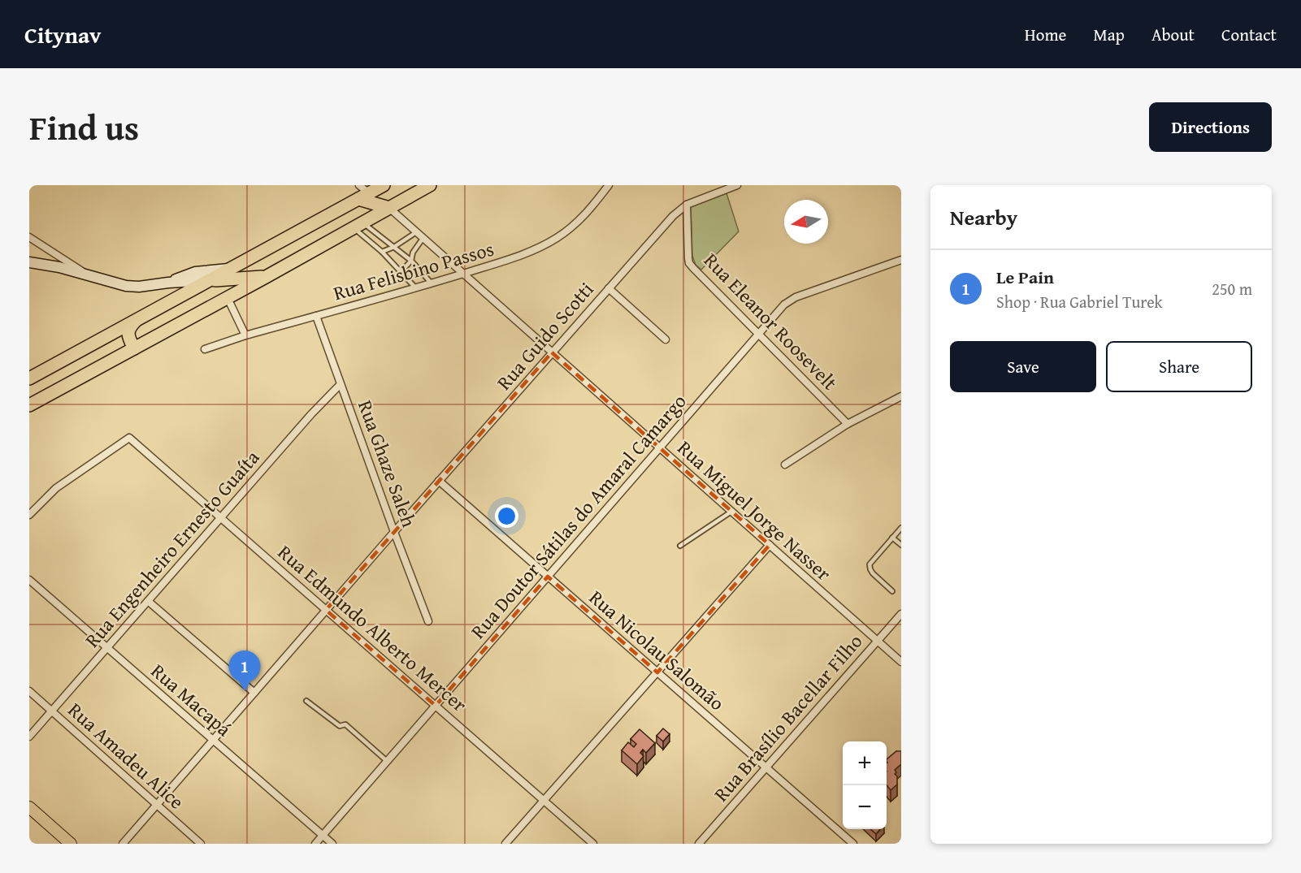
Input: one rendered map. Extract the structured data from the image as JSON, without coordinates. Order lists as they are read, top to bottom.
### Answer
{
  "streets": {
    "street": [
      "Rua Felisbino Passos",
      "Rua Eleanor Roosevelt",
      "Rua Guido Scotti",
      "Rua Ghaze Saleh",
      "Rua Miguel Jorge Nasser",
      "Rua Doutor Sátilas do Amaral Camargo",
      "Rua Engenheiro Ernesto Guaíta",
      "Rua Edmundo Alberto Mercer",
      "Rua Nicolau Salomão",
      "Rua Macapá",
      "Rua Brasílio Bacellar Filho",
      "Rua Amadeu Alice"
    ]
  },
  "crossings": [
    ["Rua Felisbino Passos", "Rua Ghaze Saleh"],
    ["Rua Felisbino Passos", "Rua Miguel Jorge Nasser"],
    ["Rua Eleanor Roosevelt", "Rua Guido Scotti"],
    ["Rua Eleanor Roosevelt", "Rua Doutor Sátilas do Amaral Camargo"],
    ["Rua Guido Scotti", "Rua Ghaze Saleh"],
    ["Rua Guido Scotti", "Rua Miguel Jorge Nasser"],
    ["Rua Guido Scotti", "Rua Edmundo Alberto Mercer"],
    ["Rua Guido Scotti", "Rua Nicolau Salomão"],
    ["Rua Guido Scotti", "Rua Macapá"],
    ["Rua Guido Scotti", "Rua Amadeu Alice"],
    ["Rua Ghaze Saleh", "Rua Engenheiro Ernesto Guaíta"],
    ["Rua Miguel Jorge Nasser", "Rua Doutor Sátilas do Amaral Camargo"],
    ["Rua Miguel Jorge Nasser", "Rua Brasílio Bacellar Filho"],
    ["Rua Doutor Sátilas do Amaral Camargo", "Rua Edmundo Alberto Mercer"],
    ["Rua Doutor Sátilas do Amaral Camargo", "Rua Nicolau Salomão"],
    ["Rua Doutor Sátilas do Amaral Camargo", "Rua Macapá"],
    ["Rua Engenheiro Ernesto Guaíta", "Rua Edmundo Alberto Mercer"],
    ["Rua Engenheiro Ernesto Guaíta", "Rua Macapá"],
    ["Rua Engenheiro Ernesto Guaíta", "Rua Amadeu Alice"],
    ["Rua Nicolau Salomão", "Rua Brasílio Bacellar Filho"]
  ],
  "north": "left",
  "page": {
    "header": "Citynav",
    "nav": [
      "Home",
      "Map",
      "About",
      "Contact"
    ],
    "title": "Find us",
    "buttons": [
      "Directions",
      ["Save", "Share"]
    ],
    "heading": "Nearby",
    "list": [
      {
        "mark": "1",
        "name": "Le Pain",
        "note": "Shop · Rua Gabriel Turek",
        "value": "250 m"
      }
    ],
    "pins": "1",
    "map_buttons": ["+", "−"]
  }
}
